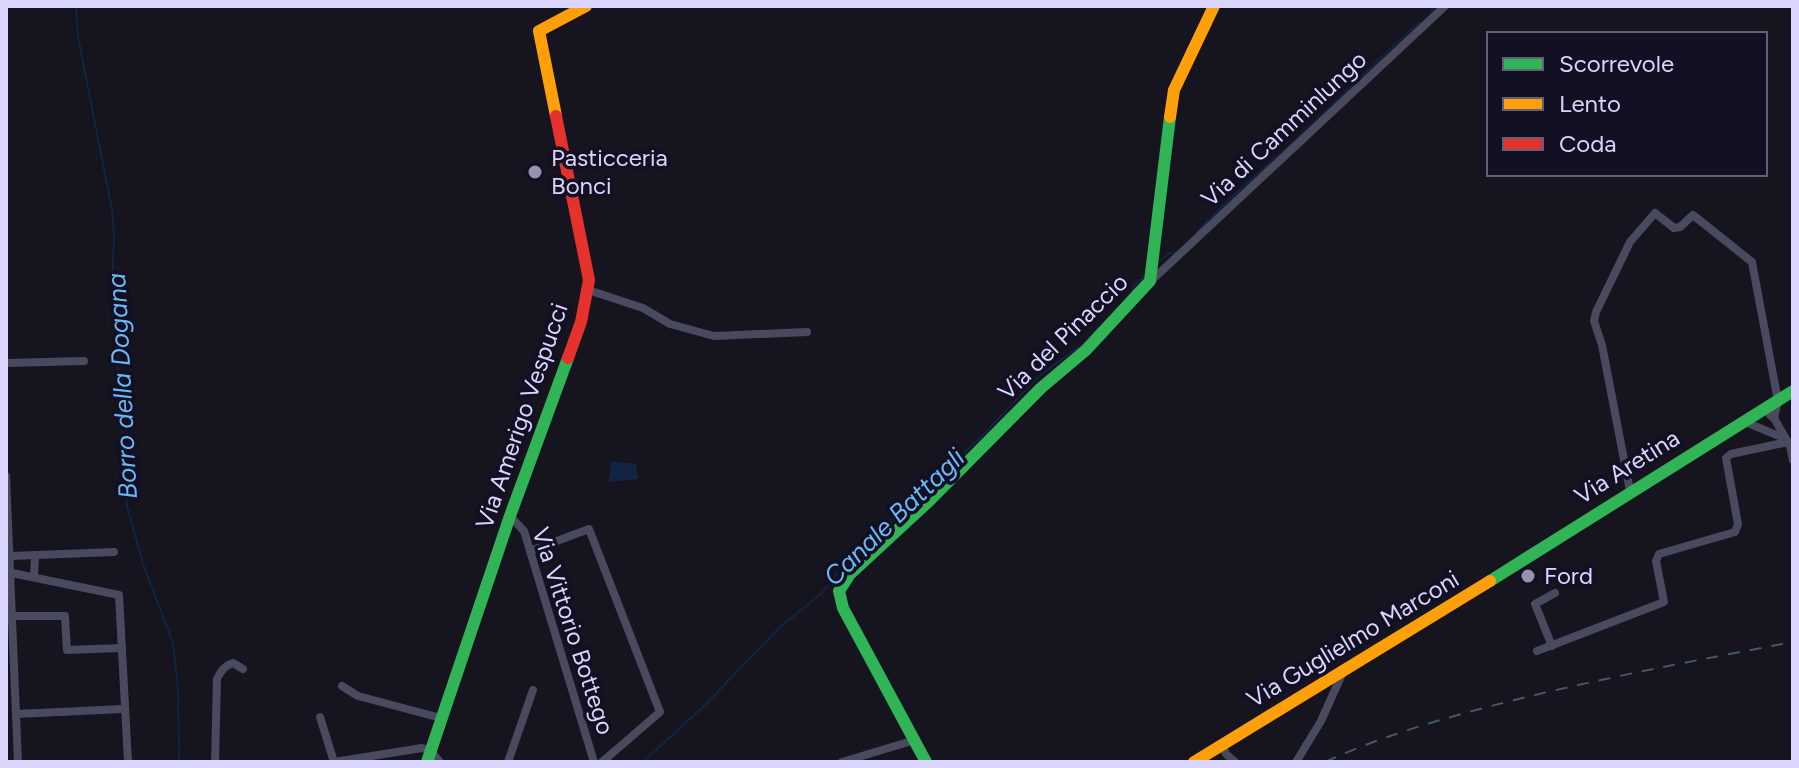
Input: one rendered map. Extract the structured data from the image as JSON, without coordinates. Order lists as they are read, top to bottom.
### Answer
{
  "streets": {
    "street": [
      "Via di Camminlungo",
      "Via del Pinaccio",
      "Via Amerigo Vespucci",
      "Via Aretina",
      "Via Vittorio Bottego",
      "Via Guglielmo Marconi"
    ]
  },
  "crossings": [
    ["Via di Camminlungo", "Via del Pinaccio"],
    ["Via Amerigo Vespucci", "Via Vittorio Bottego"],
    ["Via Aretina", "Via Guglielmo Marconi"]
  ],
  "water": ["Borro della Dogana", "Canale Battagli"],
  "places": ["Pasticceria Bonci", "Ford"],
  "legend": ["Scorrevole", "Lento", "Coda"]
}
